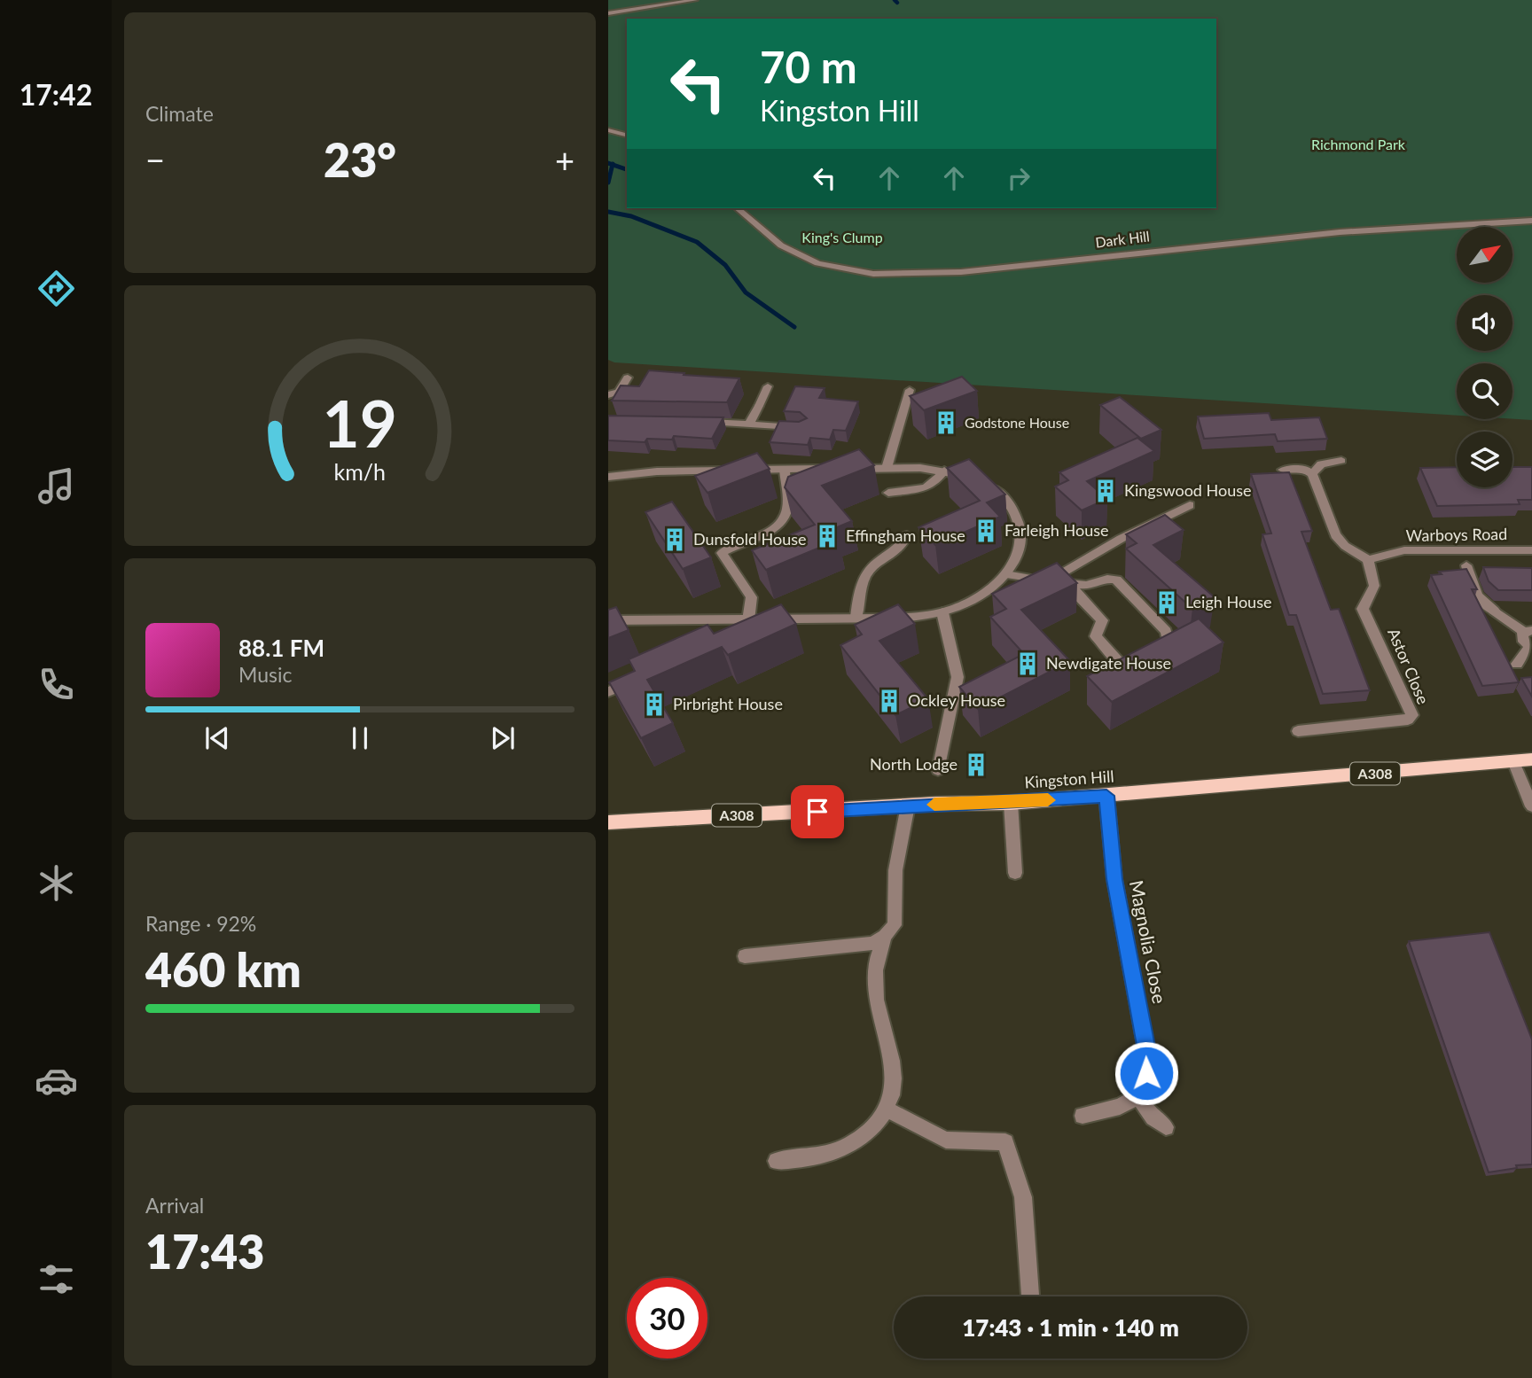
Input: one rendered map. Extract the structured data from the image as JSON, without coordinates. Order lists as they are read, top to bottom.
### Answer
{
  "streets": {
    "main road": ["A308", "Kingston Hill"],
    "street": [
      "Dark Hill",
      "Warboys Road",
      "Astor Close",
      "Magnolia Close"
    ]
  },
  "crossings": [
    ["Warboys Road", "Astor Close"],
    ["Kingston Hill", "Magnolia Close"]
  ],
  "parks": ["Richmond Park", "King's Clump"],
  "places": {
    "building": [
      "Godstone House",
      "Kingswood House",
      "Farleigh House",
      "Effingham House",
      "Dunsfold House",
      "Leigh House",
      "Newdigate House",
      "Ockley House",
      "Pirbright House",
      "North Lodge"
    ]
  },
  "north": "top right",
  "page": {
    "tabs": "17:42",
    "tile": [
      "Climate",
      ["Range · 92%", "460 km"],
      ["Arrival", "17:43"]
    ],
    "turn": ["70 m", "Kingston Hill"],
    "heat": ["−", "23°", "+"],
    "song": ["88.1 FM", "Music"],
    "limit": "30",
    "trip": "17:43 · 1 min · 140 m",
    "gauge": ["19", "km/h"]
  }
}
